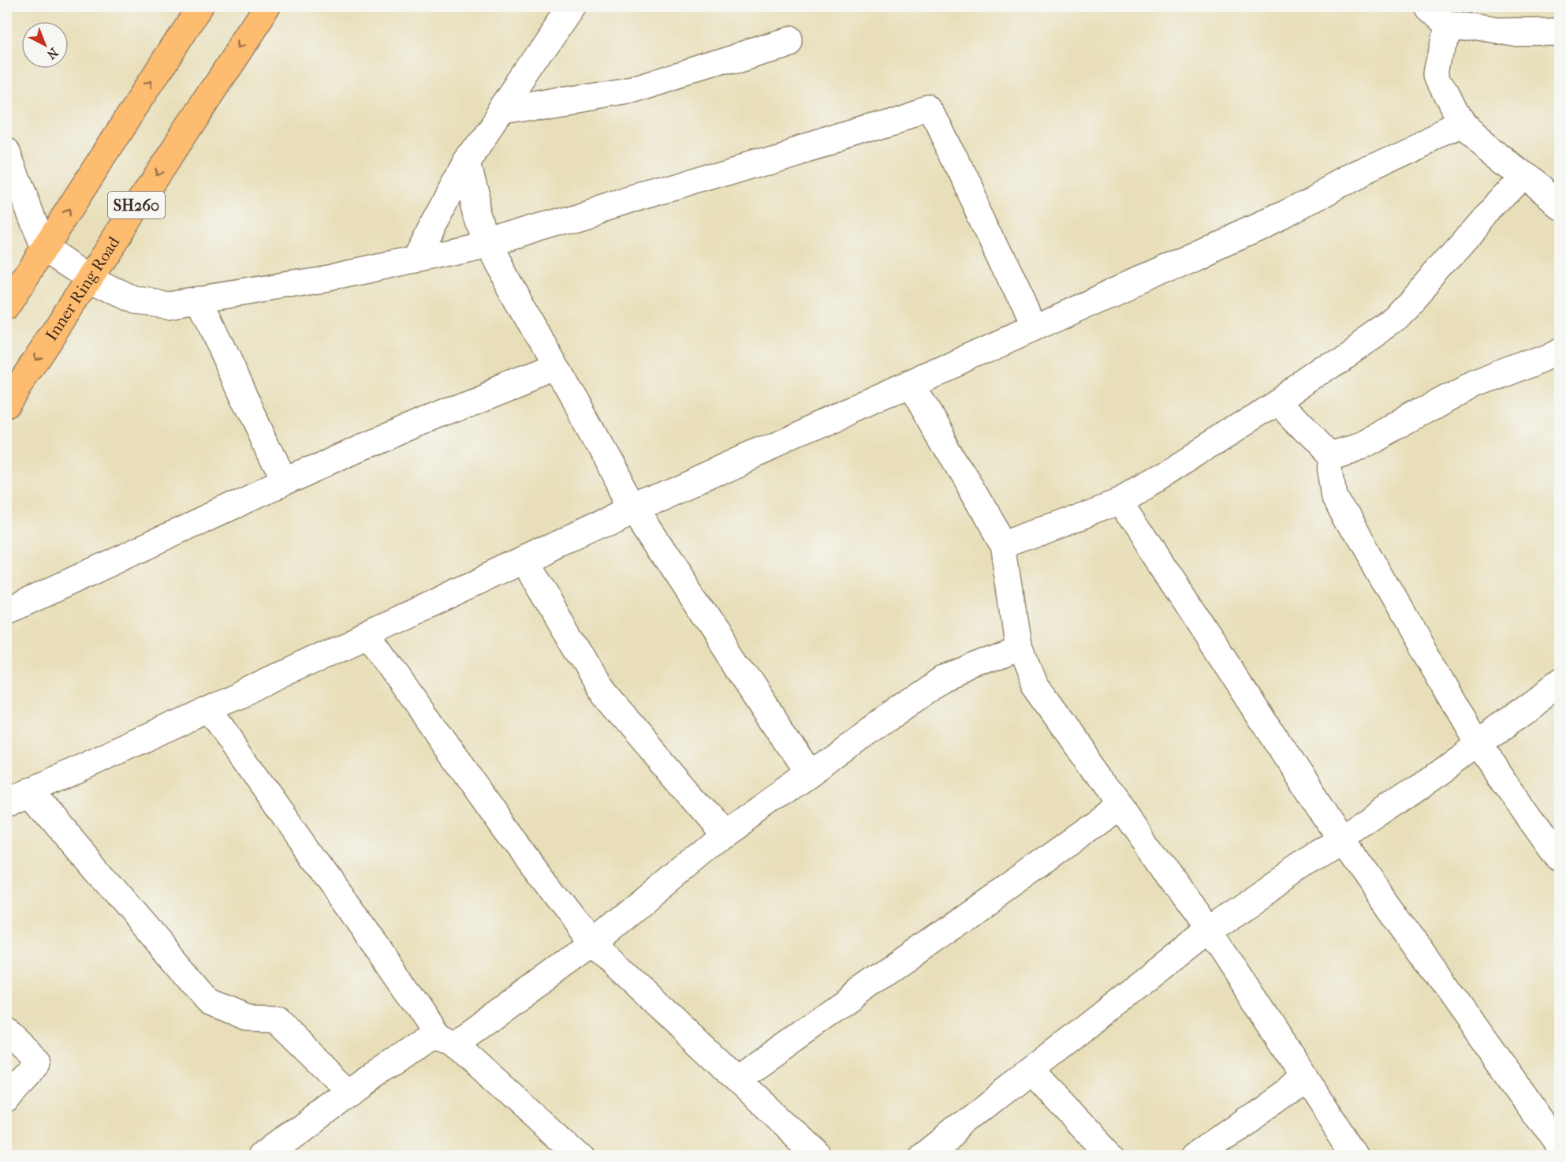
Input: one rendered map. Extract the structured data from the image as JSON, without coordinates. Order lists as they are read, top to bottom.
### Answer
{
  "streets": {
    "highway": ["SH260", "Inner Ring Road"]
  },
  "north": "bottom right"
}
